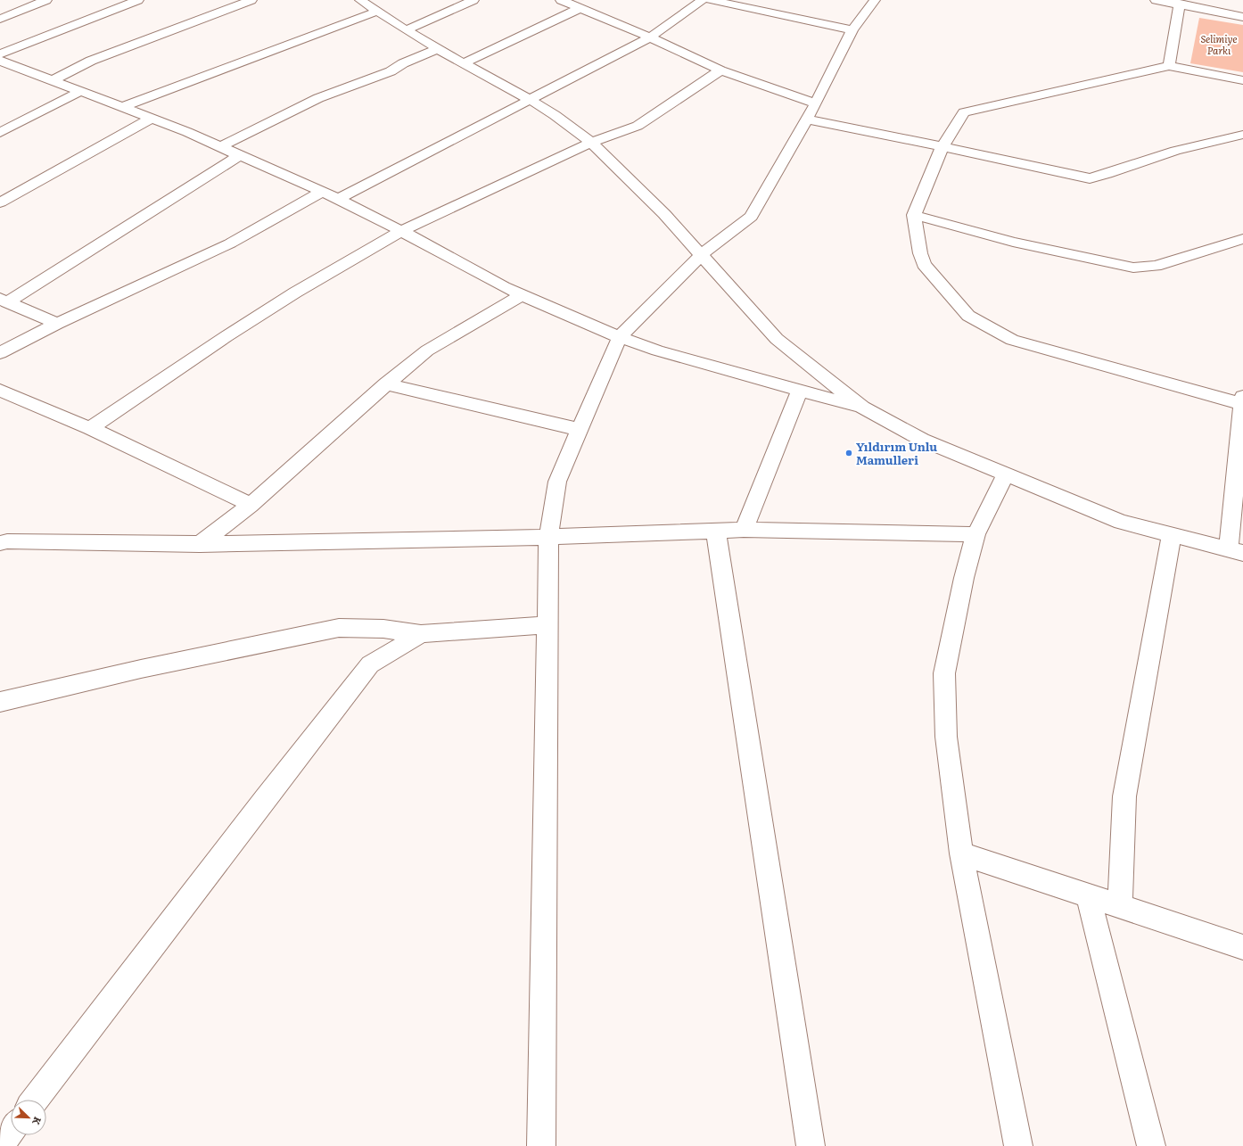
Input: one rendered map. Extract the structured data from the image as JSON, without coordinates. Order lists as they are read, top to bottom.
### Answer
{
  "parks": ["Selimiye Parkı"],
  "places": ["Yıldırım Unlu Mamulleri"],
  "north": "bottom right"
}
